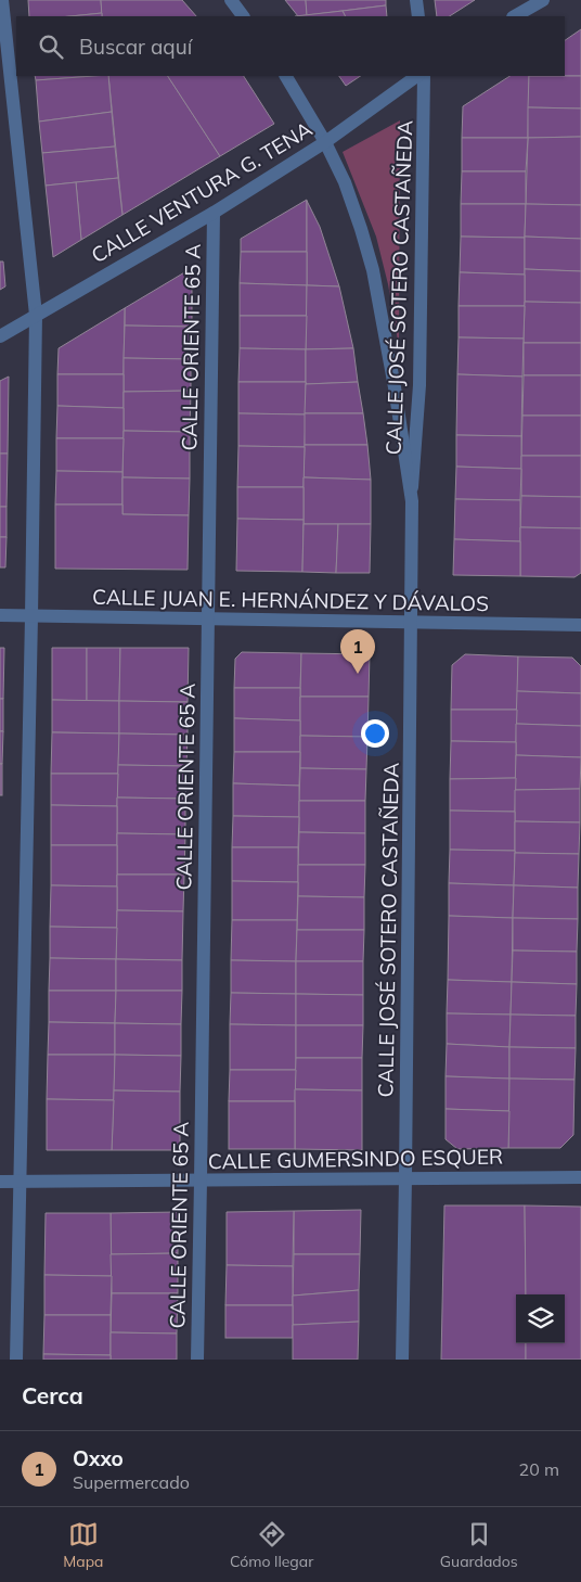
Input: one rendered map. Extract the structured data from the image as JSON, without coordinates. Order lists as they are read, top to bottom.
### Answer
{
  "streets": {
    "street": [
      "CALLE VENTURA G. TENA",
      "CALLE JOSÉ SOTERO CASTAÑEDA",
      "CALLE ORIENTE 65 A",
      "CALLE JUAN E. HERNÁNDEZ Y DÁVALOS",
      "CALLE GUMERSINDO ESQUER"
    ]
  },
  "crossings": [
    ["CALLE VENTURA G. TENA", "CALLE JOSÉ SOTERO CASTAÑEDA"],
    ["CALLE VENTURA G. TENA", "CALLE ORIENTE 65 A"],
    ["CALLE JOSÉ SOTERO CASTAÑEDA", "CALLE JUAN E. HERNÁNDEZ Y DÁVALOS"],
    ["CALLE JOSÉ SOTERO CASTAÑEDA", "CALLE GUMERSINDO ESQUER"],
    ["CALLE ORIENTE 65 A", "CALLE JUAN E. HERNÁNDEZ Y DÁVALOS"],
    ["CALLE ORIENTE 65 A", "CALLE GUMERSINDO ESQUER"]
  ],
  "page": {
    "search": "Buscar aquí",
    "pins": "1",
    "heading": "Cerca",
    "list": [
      {
        "mark": "1",
        "name": "Oxxo",
        "note": "Supermercado",
        "value": "20 m"
      }
    ],
    "nav": ["Mapa", "Cómo llegar", "Guardados"]
  }
}
